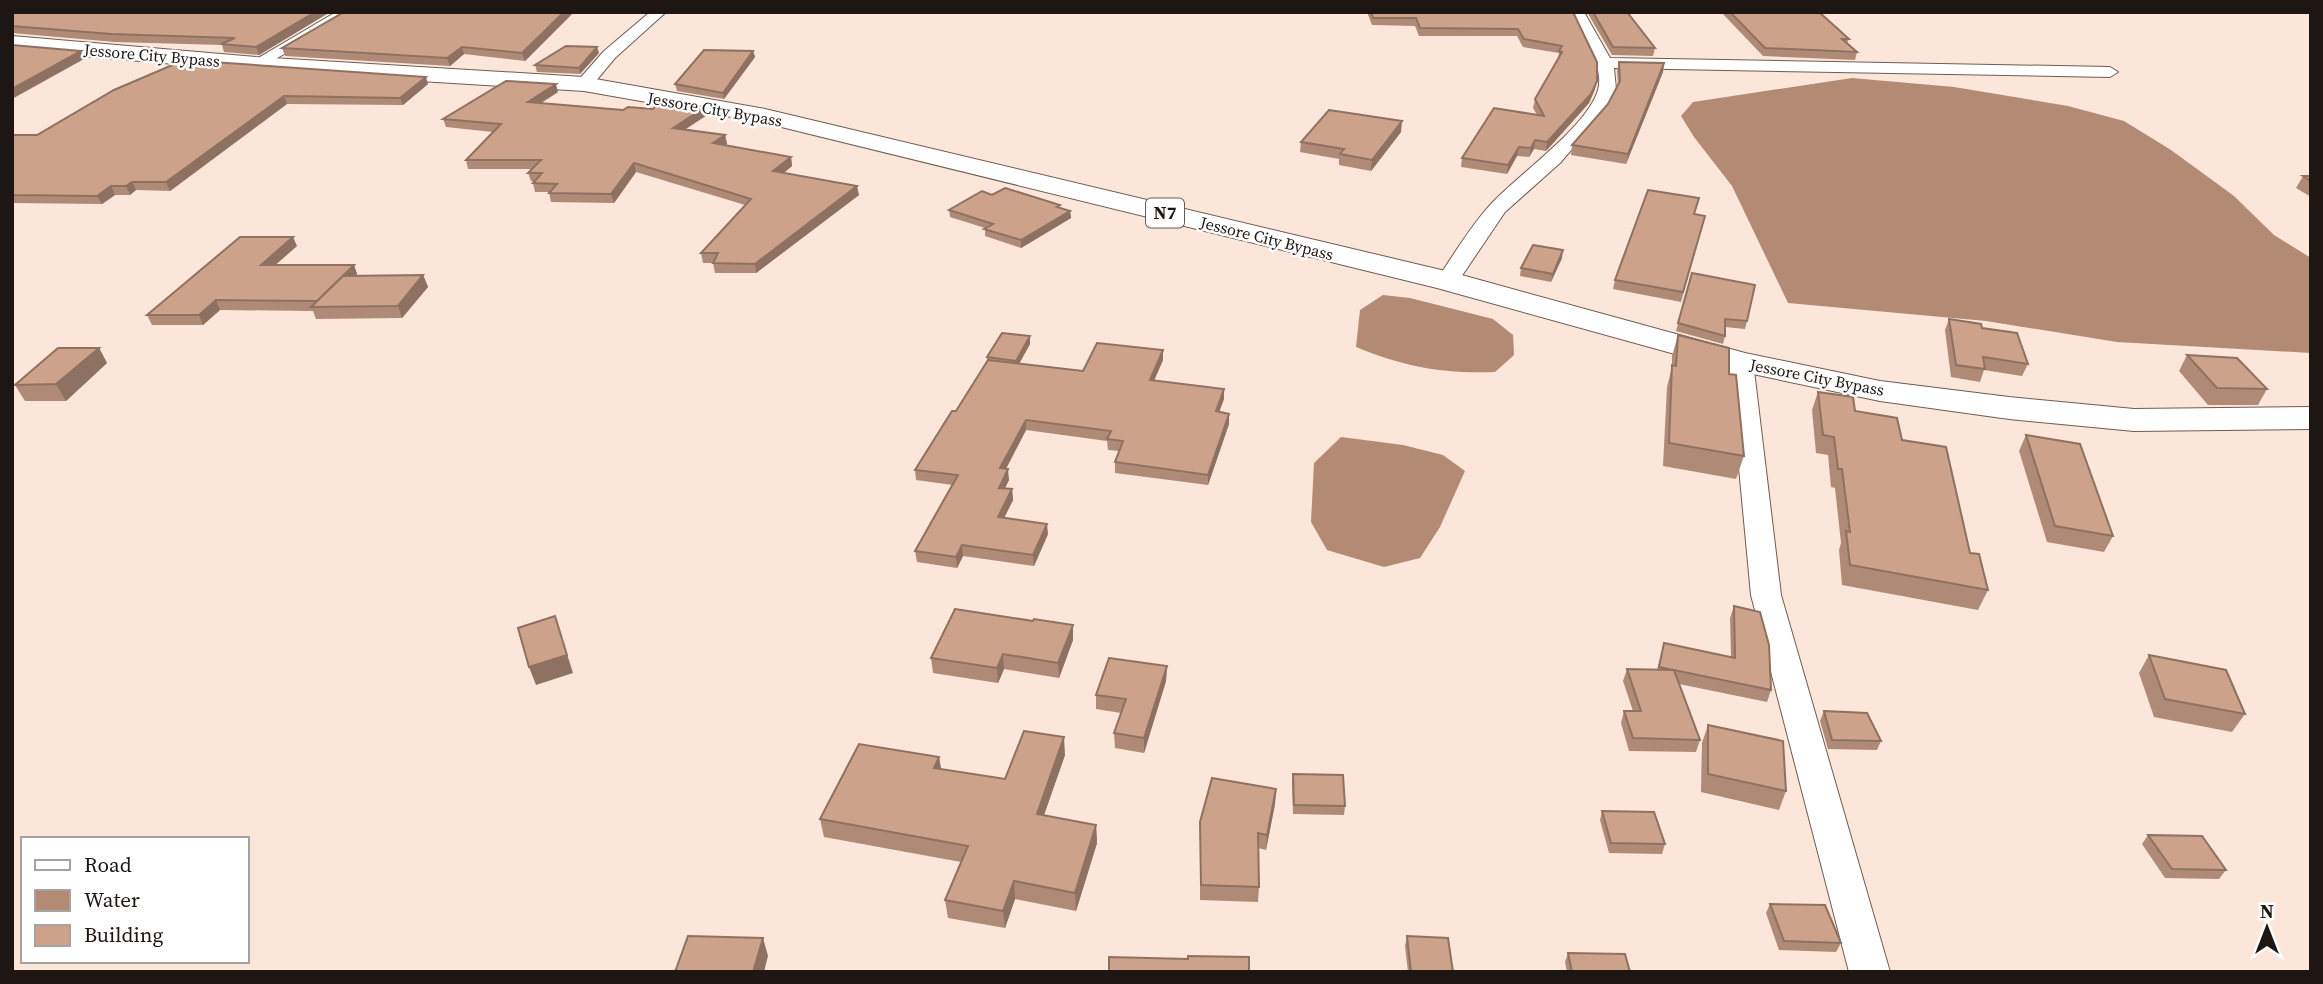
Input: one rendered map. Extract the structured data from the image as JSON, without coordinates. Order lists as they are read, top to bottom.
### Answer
{
  "streets": {
    "highway": ["Jessore City Bypass", "N7"]
  },
  "legend": ["Road", "Water", "Building"],
  "north": "top"
}
